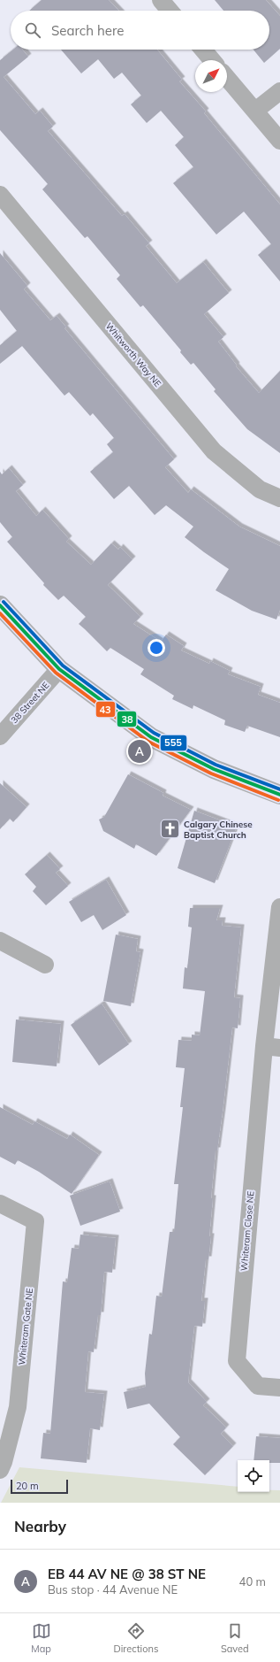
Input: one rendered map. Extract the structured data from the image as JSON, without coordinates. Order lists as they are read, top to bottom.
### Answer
{
  "streets": {
    "street": [
      "Whitworth Way NE",
      "38 Street NE",
      "Whiteram Close NE",
      "Whiteram Gate NE"
    ]
  },
  "places": {
    "church": ["Calgary Chinese Baptist Church"]
  },
  "lines": ["transit line 555", "transit line 38", "transit line 43"],
  "scale_bar": "20 m",
  "north": "top right",
  "page": {
    "search": "Search here",
    "pins": "A",
    "scale": "20 m",
    "heading": "Nearby",
    "list": [
      {
        "mark": "A",
        "name": "EB 44 AV NE @ 38 ST NE",
        "note": "Bus stop · 44 Avenue NE",
        "value": "40 m"
      }
    ],
    "nav": ["Map", "Directions", "Saved"]
  }
}
